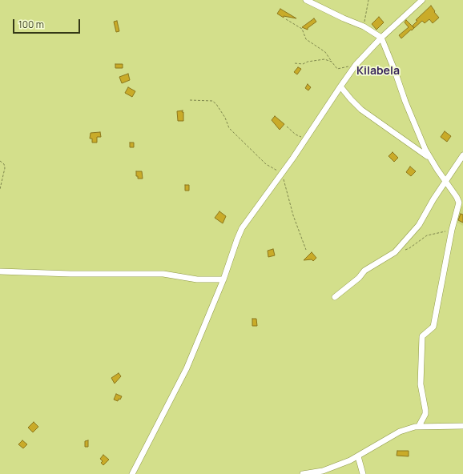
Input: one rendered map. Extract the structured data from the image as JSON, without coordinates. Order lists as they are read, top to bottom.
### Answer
{
  "districts": ["Kilabela"],
  "scale_bar": "100 m"
}
